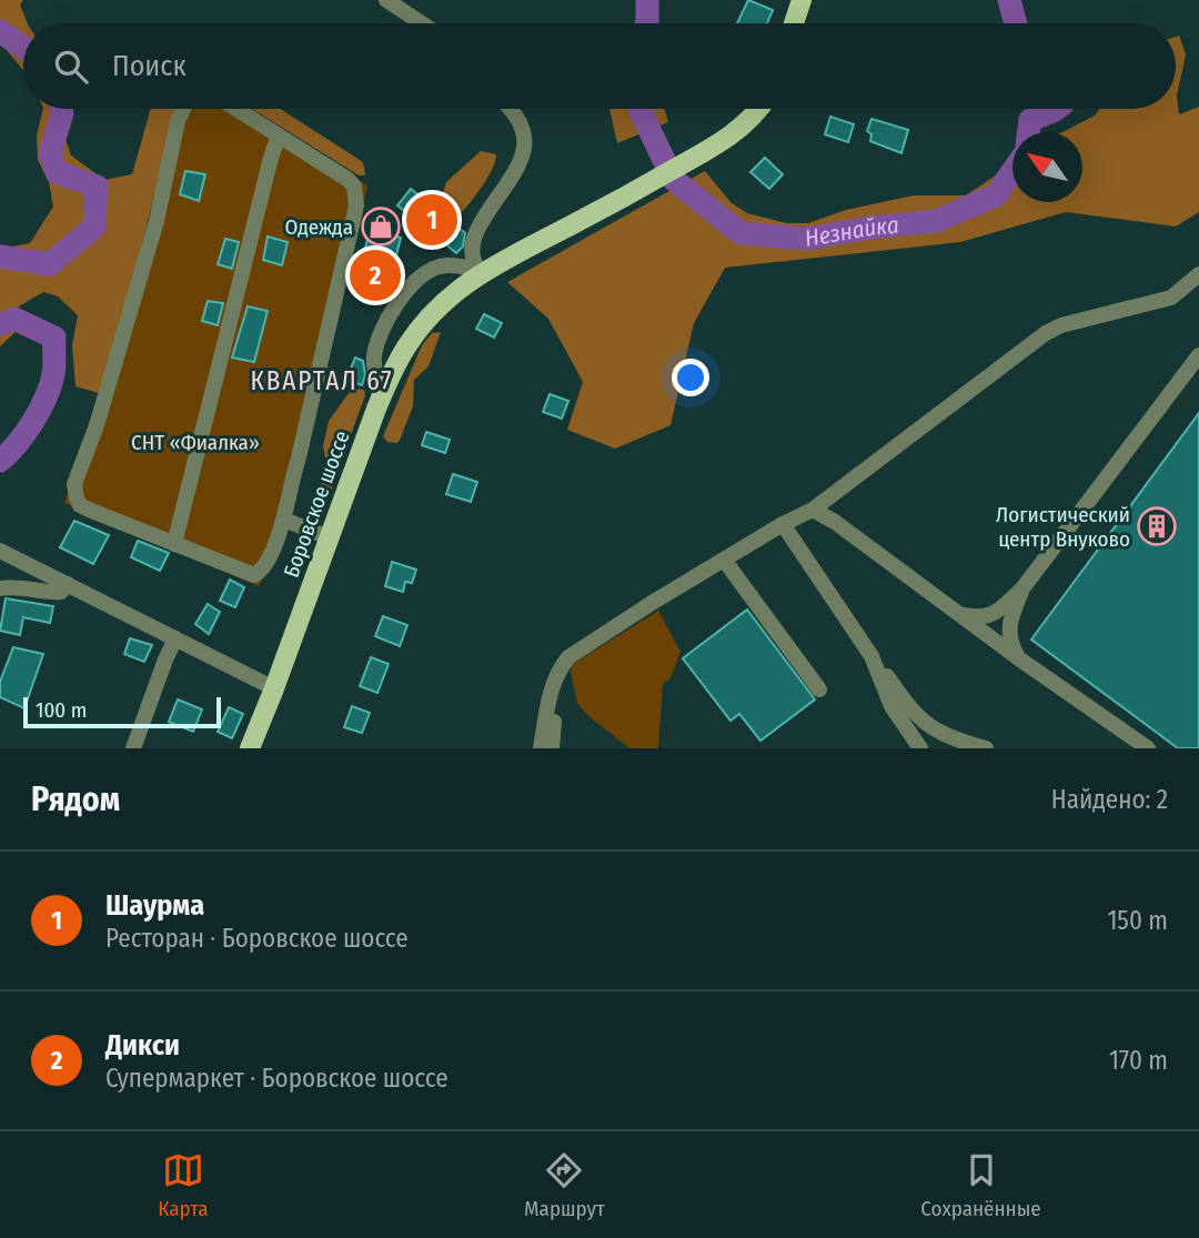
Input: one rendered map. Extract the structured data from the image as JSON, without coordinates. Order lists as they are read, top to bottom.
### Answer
{
  "streets": {
    "main road": ["Боровское шоссе"]
  },
  "districts": ["КВАРТАЛ 67"],
  "water": ["Незнайка"],
  "parks": ["СНТ «Фиалка»"],
  "places": {
    "shop": ["Одежда"],
    "building": ["Логистический центр Внуково"]
  },
  "scale_bar": "100 m",
  "north": "top left",
  "page": {
    "search": "Поиск",
    "pins": ["1", "2"],
    "scale": "100 m",
    "heading": ["Рядом", "Найдено: 2"],
    "list": [
      {
        "mark": "1",
        "name": "Шаурма",
        "note": "Ресторан · Боровское шоссе",
        "value": "150 m"
      },
      {
        "mark": "2",
        "name": "Дикси",
        "note": "Супермаркет · Боровское шоссе",
        "value": "170 m"
      }
    ],
    "nav": ["Карта", "Маршрут", "Сохранённые"]
  }
}
